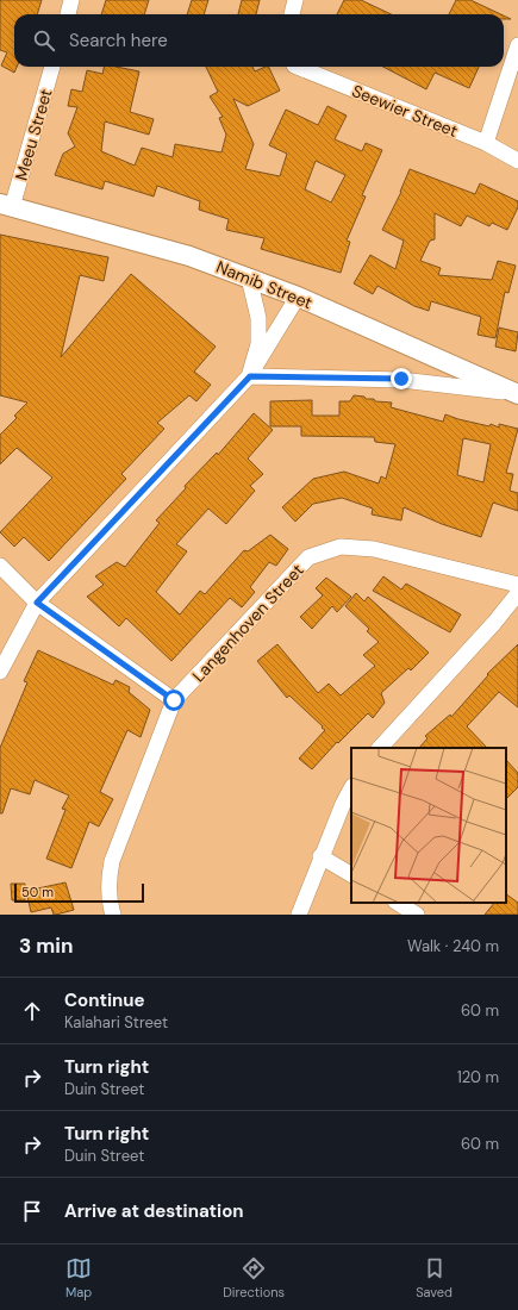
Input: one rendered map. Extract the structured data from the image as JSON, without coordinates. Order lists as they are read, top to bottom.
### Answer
{
  "streets": {
    "street": [
      "Seewier Street",
      "Meeu Street",
      "Namib Street",
      "Langenhoven Street"
    ]
  },
  "crossings": [
    ["Meeu Street", "Namib Street"]
  ],
  "scale_bar": "50 m",
  "page": {
    "search": "Search here",
    "scale": "50 m",
    "heading": ["3 min", "Walk · 240 m"],
    "list": [
      ["Continue", "Kalahari Street", "60 m"],
      ["Turn right", "Duin Street", "120 m"],
      ["Turn right", "Duin Street", "60 m"],
      "Arrive at destination"
    ],
    "nav": ["Map", "Directions", "Saved"]
  }
}
